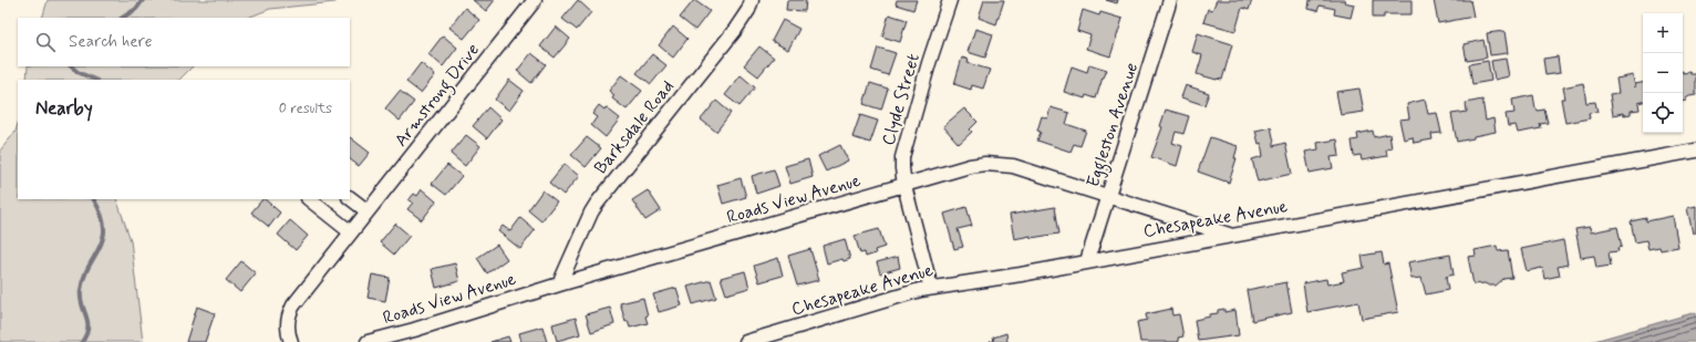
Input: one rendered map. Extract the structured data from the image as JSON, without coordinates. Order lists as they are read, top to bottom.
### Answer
{
  "streets": {
    "street": [
      "Armstrong Drive",
      "Clyde Street",
      "Eggleston Avenue",
      "Barksdale Road",
      "Roads View Avenue",
      "Chesapeake Avenue"
    ]
  },
  "crossings": [
    ["Clyde Street", "Roads View Avenue"],
    ["Clyde Street", "Chesapeake Avenue"],
    ["Eggleston Avenue", "Roads View Avenue"],
    ["Eggleston Avenue", "Chesapeake Avenue"],
    ["Barksdale Road", "Roads View Avenue"],
    ["Roads View Avenue", "Chesapeake Avenue"]
  ],
  "page": {
    "map_buttons": ["+", "−"],
    "search": "Search here",
    "heading": ["Nearby", "0 results"]
  }
}
